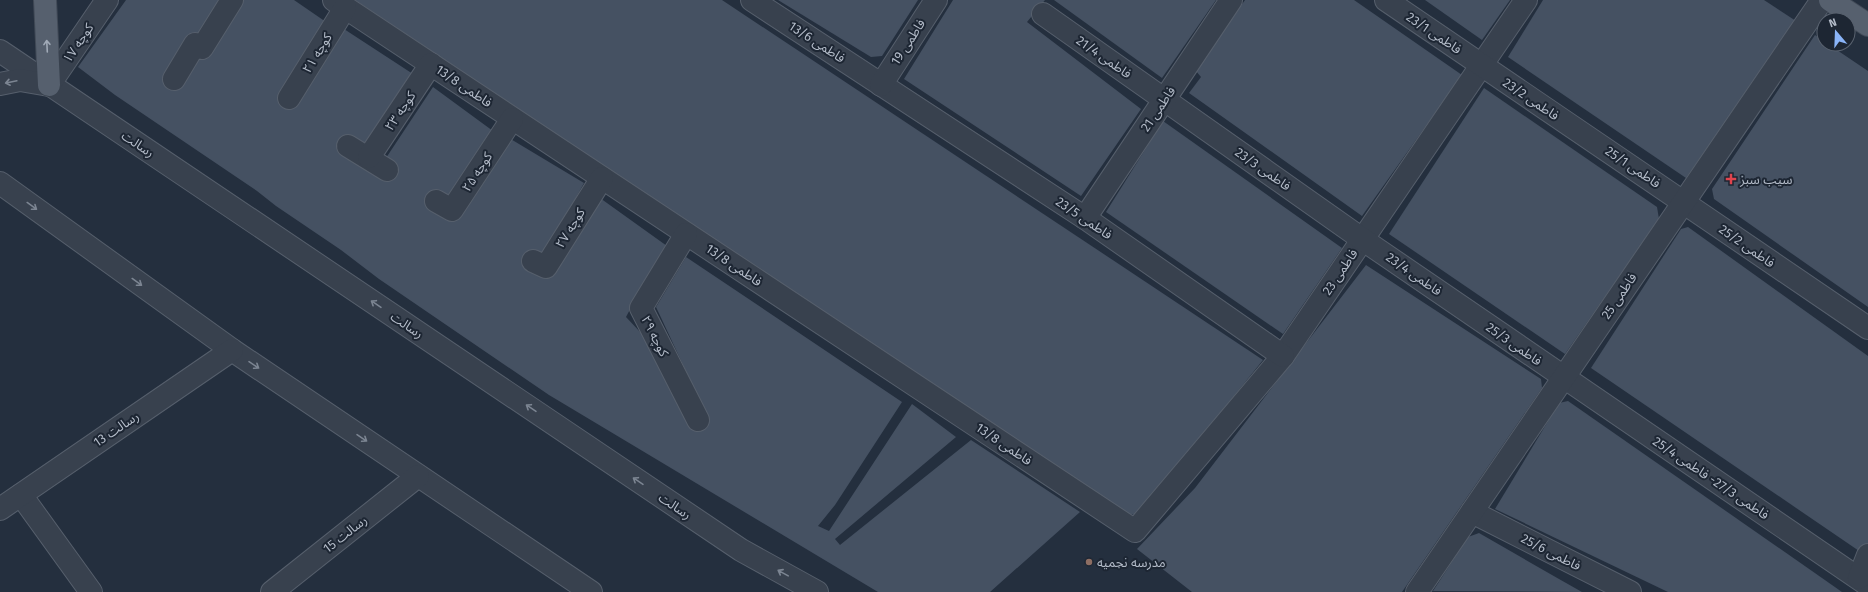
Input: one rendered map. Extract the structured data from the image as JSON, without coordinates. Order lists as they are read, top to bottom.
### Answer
{
  "streets": {
    "street": [
      "فاطمی 23/1",
      "فاطمی 13/6",
      "فاطمی 19",
      "کوچه ۱۷",
      "کوچه ۲۱",
      "فاطمی 21/4",
      "فاطمی 13/8",
      "فاطمی 23/2",
      "فاطمی 21",
      "کوچه ۲۳",
      "رسالت",
      "فاطمی 25/1",
      "فاطمی 23/3",
      "کوچه ۲۵",
      "فاطمی 23/5",
      "کوچه ۲۷",
      "فاطمی 25/2",
      "فاطمی 23",
      "فاطمی 23/4",
      "فاطمی 25",
      "کوچه ۲۹",
      "فاطمی 25/3",
      "رسالت 13",
      "فاطمی 27/3- فاطمی 25/4",
      "رسالت 15",
      "فاطمی 25/6"
    ]
  },
  "crossings": [
    ["فاطمی 23/1", "فاطمی 23/2"],
    ["فاطمی 23/1", "فاطمی 23"],
    ["فاطمی 13/6", "فاطمی 19"],
    ["فاطمی 13/6", "فاطمی 23/5"],
    ["فاطمی 19", "فاطمی 23/5"],
    ["کوچه ۱۷", "رسالت"],
    ["کوچه ۲۱", "فاطمی 13/8"],
    ["فاطمی 21/4", "فاطمی 21"],
    ["فاطمی 21/4", "فاطمی 23/3"],
    ["فاطمی 13/8", "کوچه ۲۳"],
    ["فاطمی 13/8", "کوچه ۲۵"],
    ["فاطمی 13/8", "کوچه ۲۷"],
    ["فاطمی 13/8", "فاطمی 23"],
    ["فاطمی 13/8", "کوچه ۲۹"],
    ["فاطمی 23/2", "فاطمی 25/1"],
    ["فاطمی 23/2", "فاطمی 23"],
    ["فاطمی 21", "فاطمی 23/3"],
    ["فاطمی 21", "فاطمی 23/5"],
    ["فاطمی 25/1", "فاطمی 25/2"],
    ["فاطمی 25/1", "فاطمی 25"],
    ["فاطمی 23/3", "فاطمی 23"],
    ["فاطمی 23/3", "فاطمی 23/4"],
    ["فاطمی 23/5", "فاطمی 23"],
    ["فاطمی 25/2", "فاطمی 25"],
    ["فاطمی 23", "فاطمی 23/4"],
    ["فاطمی 23/4", "فاطمی 25/3"],
    ["فاطمی 25", "فاطمی 25/3"],
    ["فاطمی 25", "فاطمی 27/3- فاطمی 25/4"],
    ["فاطمی 25", "فاطمی 25/6"],
    ["فاطمی 25/3", "فاطمی 27/3- فاطمی 25/4"]
  ],
  "places": {
    "health": ["سیب سبز"],
    "other": ["مدرسه نجمیه"]
  },
  "north": "top"
}
